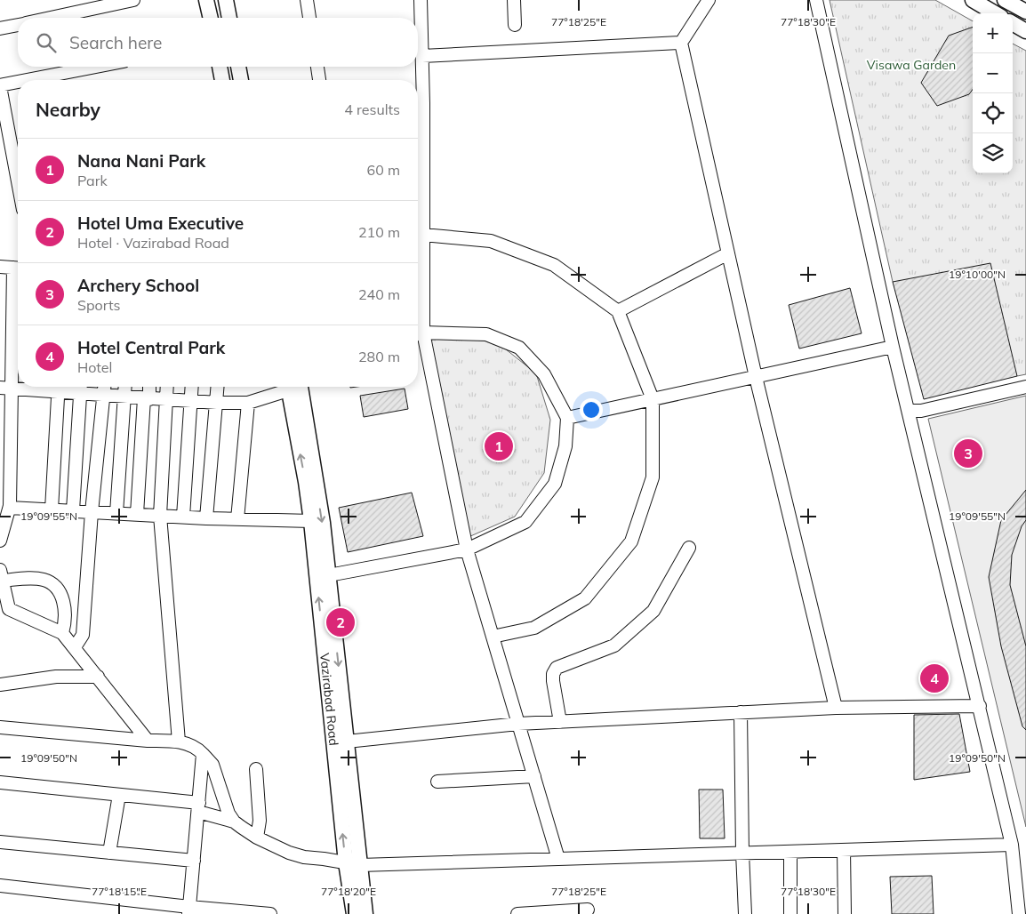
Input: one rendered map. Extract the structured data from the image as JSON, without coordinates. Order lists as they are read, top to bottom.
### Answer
{
  "streets": {
    "main road": ["Vazirabad Road"]
  },
  "parks": ["Visawa Garden"],
  "page": {
    "map_buttons": ["+", "−"],
    "search": "Search here",
    "heading": ["Nearby", "4 results"],
    "list": [
      {
        "mark": "1",
        "name": "Nana Nani Park",
        "note": "Park",
        "value": "60 m"
      },
      {
        "mark": "2",
        "name": "Hotel Uma Executive",
        "note": "Hotel · Vazirabad Road",
        "value": "210 m"
      },
      {
        "mark": "3",
        "name": "Archery School",
        "note": "Sports",
        "value": "240 m"
      },
      {
        "mark": "4",
        "name": "Hotel Central Park",
        "note": "Hotel",
        "value": "280 m"
      }
    ],
    "pins": [
      "1",
      "3",
      "2",
      "4"
    ]
  },
  "coordinates": [
    "77°18'25\"E",
    "77°18'30\"E",
    "19°10'00\"N",
    "19°09'55\"N",
    "19°09'50\"N",
    "77°18'15\"E",
    "77°18'20\"E"
  ]
}
